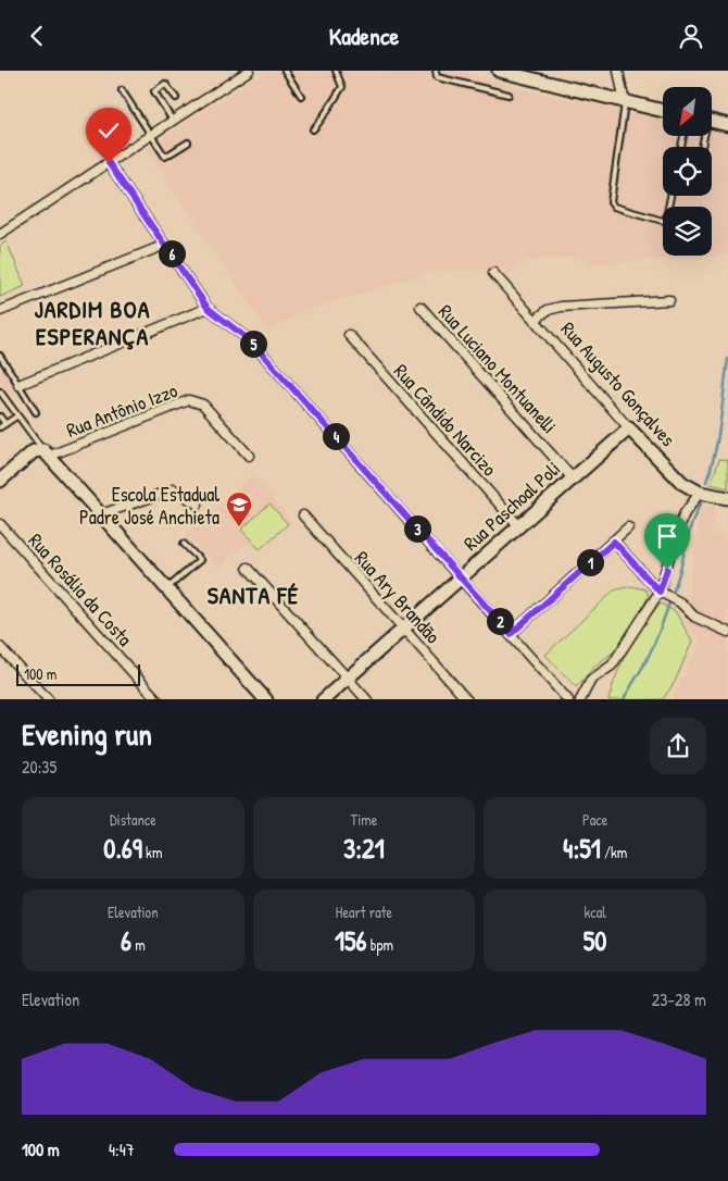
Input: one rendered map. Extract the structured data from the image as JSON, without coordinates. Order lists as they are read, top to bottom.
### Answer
{
  "streets": {
    "street": [
      "Rua Luciano Montuanelli",
      "Rua Augusto Gonçalves",
      "Rua Antônio Izzo",
      "Rua Cândido Narcizo",
      "Rua Paschoal Poli",
      "Rua Rosália da Costa",
      "Rua Ary Brandão"
    ]
  },
  "crossings": [
    ["Rua Luciano Montuanelli", "Rua Paschoal Poli"],
    ["Rua Augusto Gonçalves", "Rua Paschoal Poli"],
    ["Rua Cândido Narcizo", "Rua Paschoal Poli"],
    ["Rua Paschoal Poli", "Rua Ary Brandão"]
  ],
  "districts": ["JARDIM BOA ESPERANÇA", "SANTA FÉ"],
  "places": {
    "school or university": ["Escola Estadual Padre José Anchieta"]
  },
  "scale_bar": "100 m",
  "north": "bottom left",
  "page": {
    "header": "Kadence",
    "pins": [
      "6",
      "5",
      "4",
      "3",
      "1",
      "2"
    ],
    "scale": "100 m",
    "heading": ["Evening run", "20:35"],
    "stats": [
      ["Distance", "0.69 km"],
      ["Time", "3:21"],
      ["Pace", "4:51 /km"],
      ["Elevation", "6 m"],
      ["Heart rate", "156 bpm"],
      ["kcal", "50"]
    ],
    "chart": ["Elevation", "23–28 m"],
    "list": [
      {
        "name": "100 m",
        "note": "4:47"
      }
    ]
  }
}
